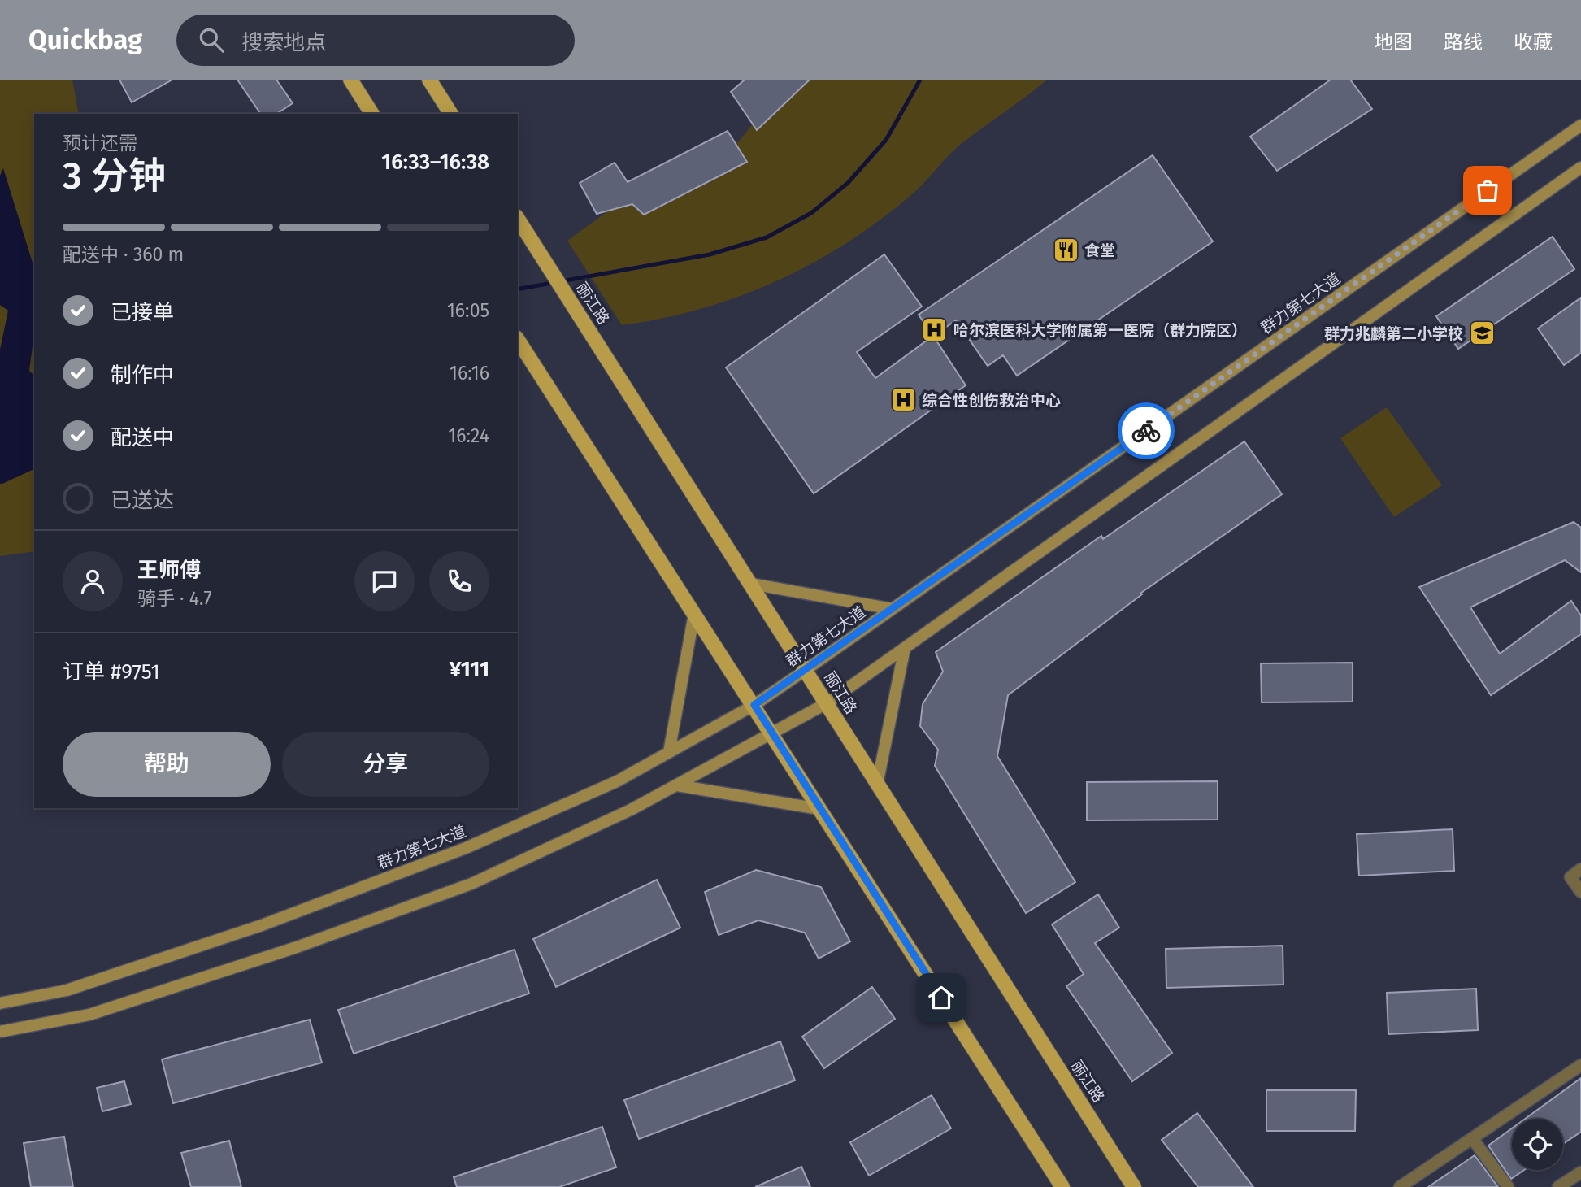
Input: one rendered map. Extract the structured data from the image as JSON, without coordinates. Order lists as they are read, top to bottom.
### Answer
{
  "streets": {
    "main road": ["丽江路", "群力第七大道"]
  },
  "crossings": [
    ["丽江路", "群力第七大道"]
  ],
  "places": {
    "restaurant": ["食堂"],
    "hospital": ["哈尔滨医科大学附属第一医院（群力院区）", "综合性创伤救治中心"],
    "school or university": ["群力兆麟第二小学校"]
  },
  "page": {
    "header": "Quickbag",
    "search": "搜索地点",
    "nav": ["地图", "路线", "收藏"],
    "heading": ["3 分钟", "预计还需", "16:33–16:38"],
    "panel": [
      "王师傅",
      "骑手 · 4.7",
      "订单 #9751",
      "¥111"
    ],
    "bar": "配送中 · 360 m",
    "list": [
      ["已接单", "16:05"],
      ["制作中", "16:16"],
      ["配送中", "16:24"],
      "已送达"
    ],
    "buttons": ["帮助", "分享"]
  }
}
